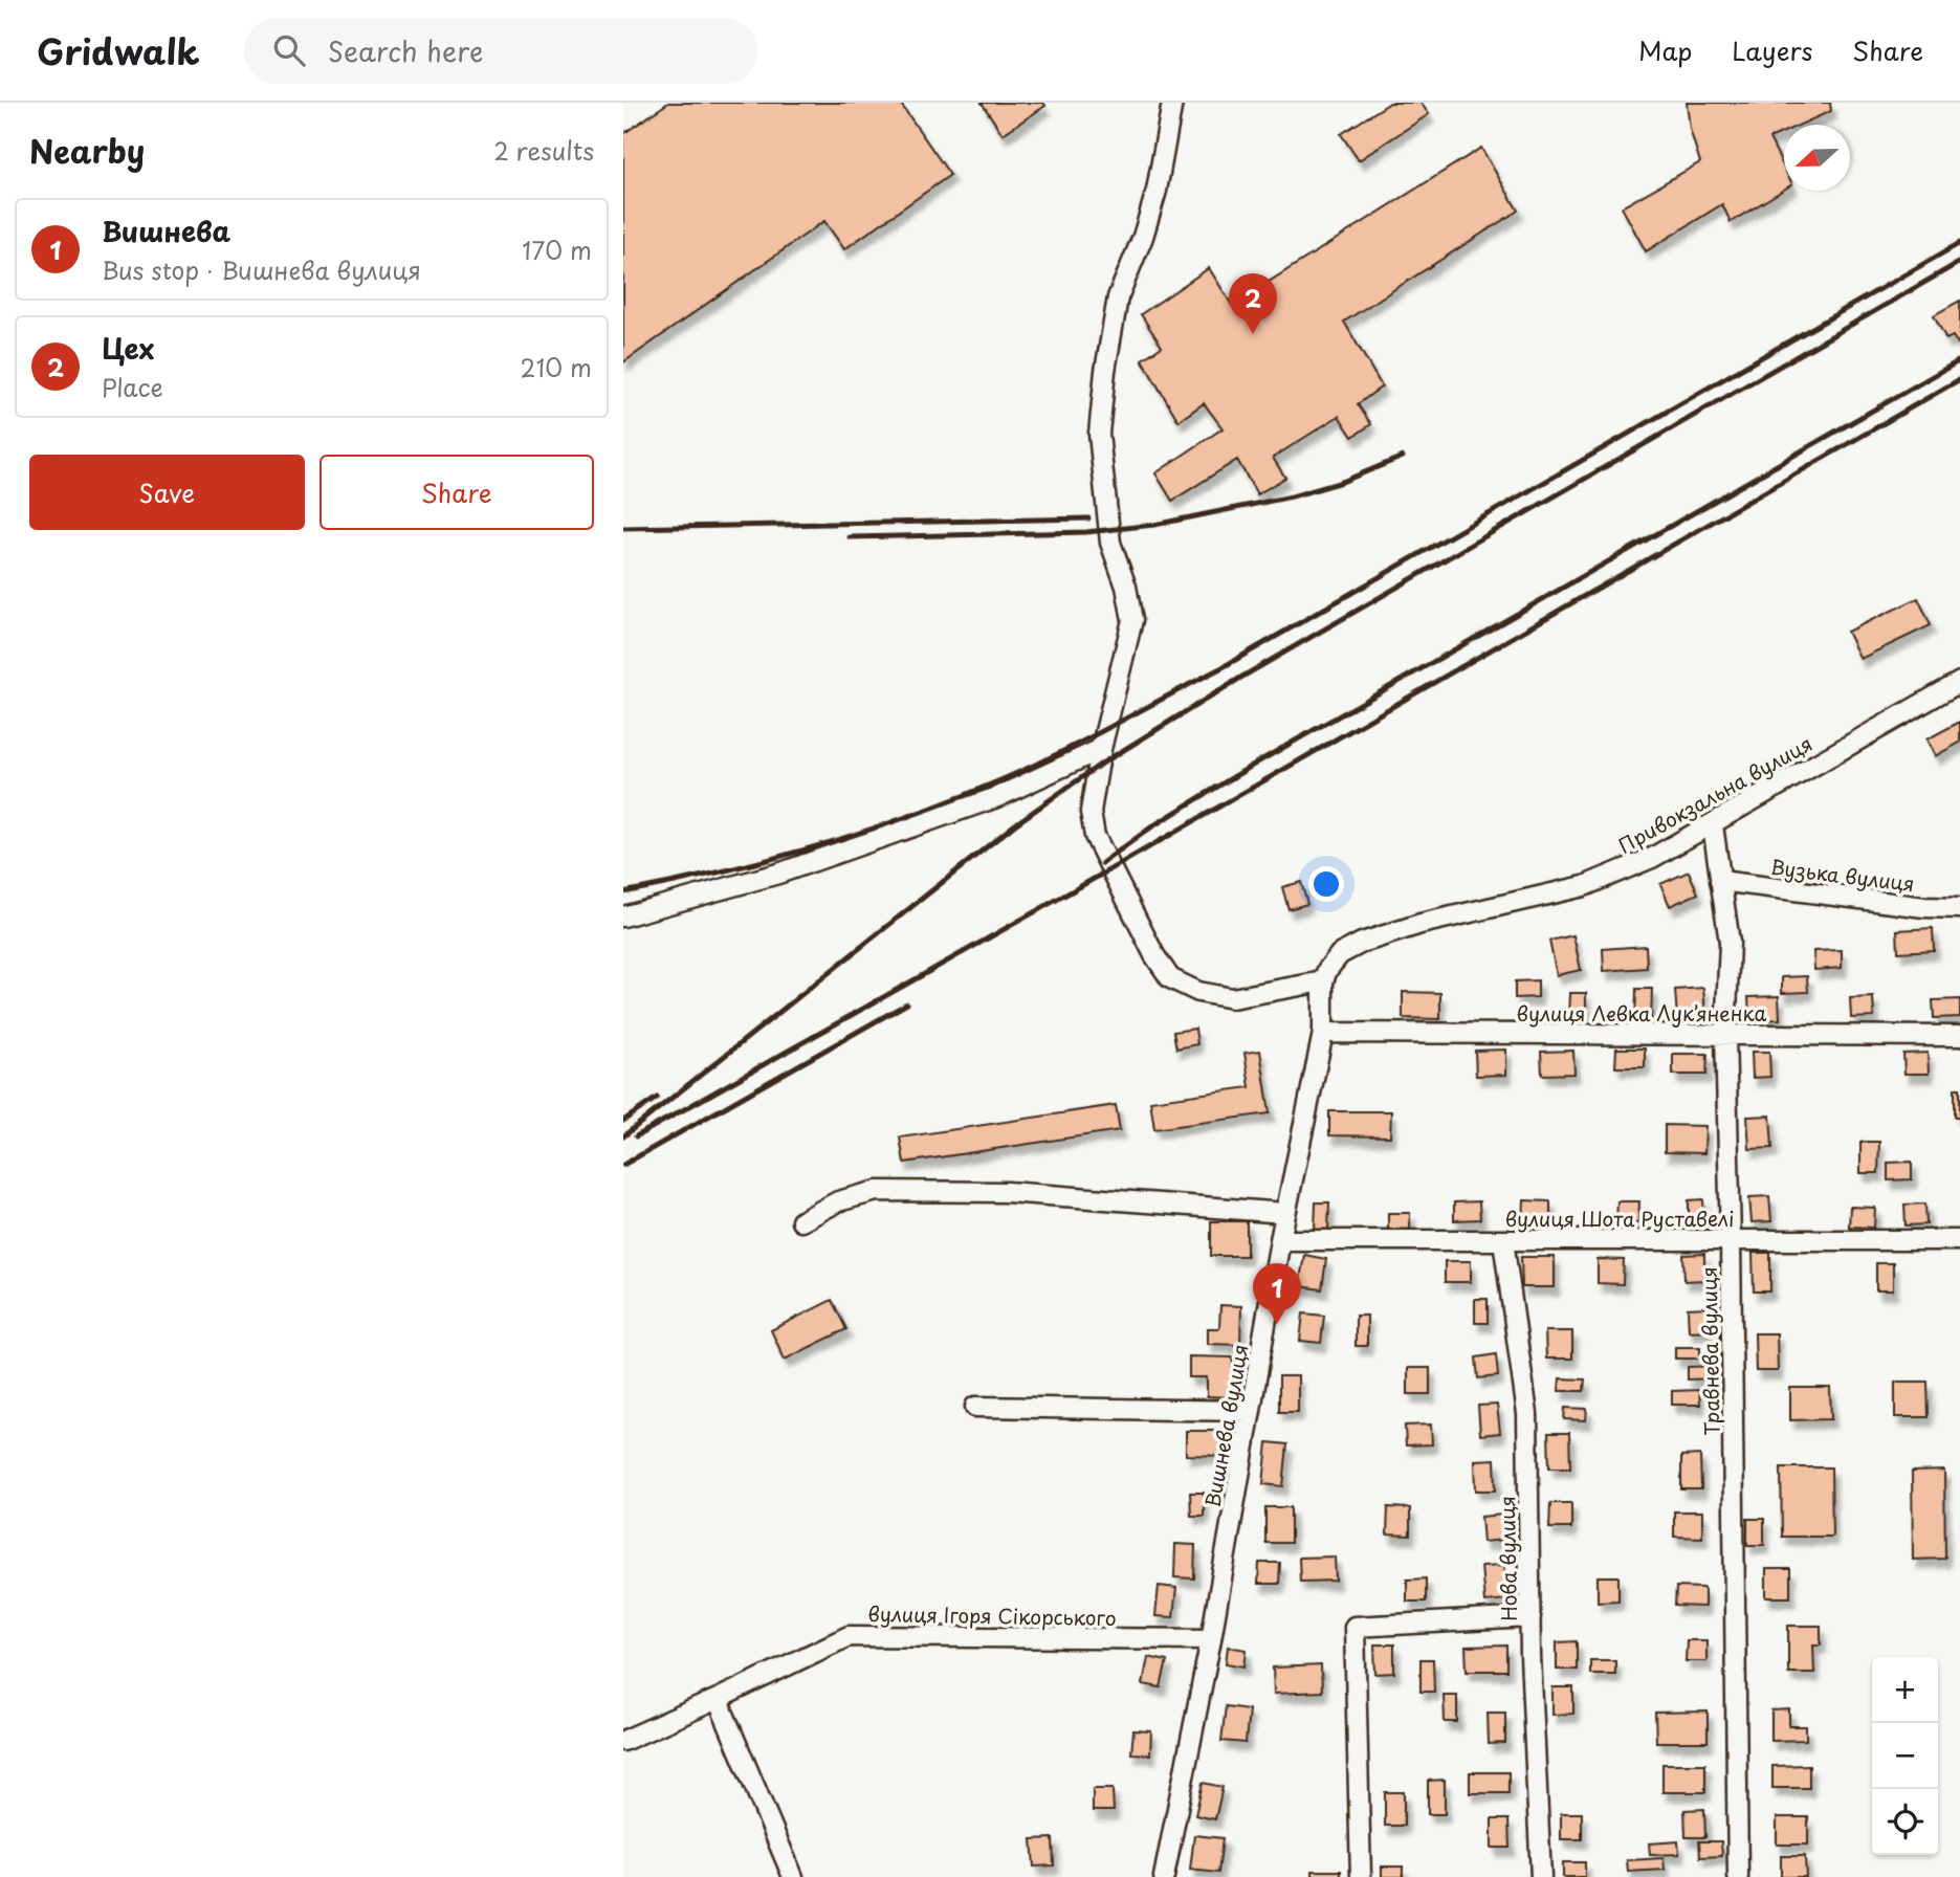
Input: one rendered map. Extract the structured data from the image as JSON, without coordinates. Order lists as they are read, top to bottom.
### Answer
{
  "streets": {
    "street": [
      "Привокзальна вулиця",
      "Вузька вулиця",
      "вулиця Левка Лукʼяненка",
      "вулиця Шота Руставелі",
      "Травнева вулиця",
      "Вишнева вулиця",
      "Нова вулиця",
      "вулиця Ігоря Сікорського"
    ]
  },
  "crossings": [
    ["Привокзальна вулиця", "Травнева вулиця"],
    ["Привокзальна вулиця", "Вишнева вулиця"],
    ["Вузька вулиця", "Травнева вулиця"],
    ["вулиця Левка Лукʼяненка", "Травнева вулиця"],
    ["вулиця Левка Лукʼяненка", "Вишнева вулиця"],
    ["вулиця Шота Руставелі", "Травнева вулиця"],
    ["вулиця Шота Руставелі", "Вишнева вулиця"],
    ["вулиця Шота Руставелі", "Нова вулиця"],
    ["Вишнева вулиця", "вулиця Ігоря Сікорського"]
  ],
  "north": "left",
  "page": {
    "header": "Gridwalk",
    "search": "Search here",
    "nav": ["Map", "Layers", "Share"],
    "heading": ["Nearby", "2 results"],
    "list": [
      {
        "mark": "1",
        "name": "Вишнева",
        "note": "Bus stop · Вишнева вулиця",
        "value": "170 m"
      },
      {
        "mark": "2",
        "name": "Цех",
        "note": "Place",
        "value": "210 m"
      }
    ],
    "pins": ["2", "1"],
    "buttons": ["Save", "Share"],
    "map_buttons": ["+", "−"]
  }
}
